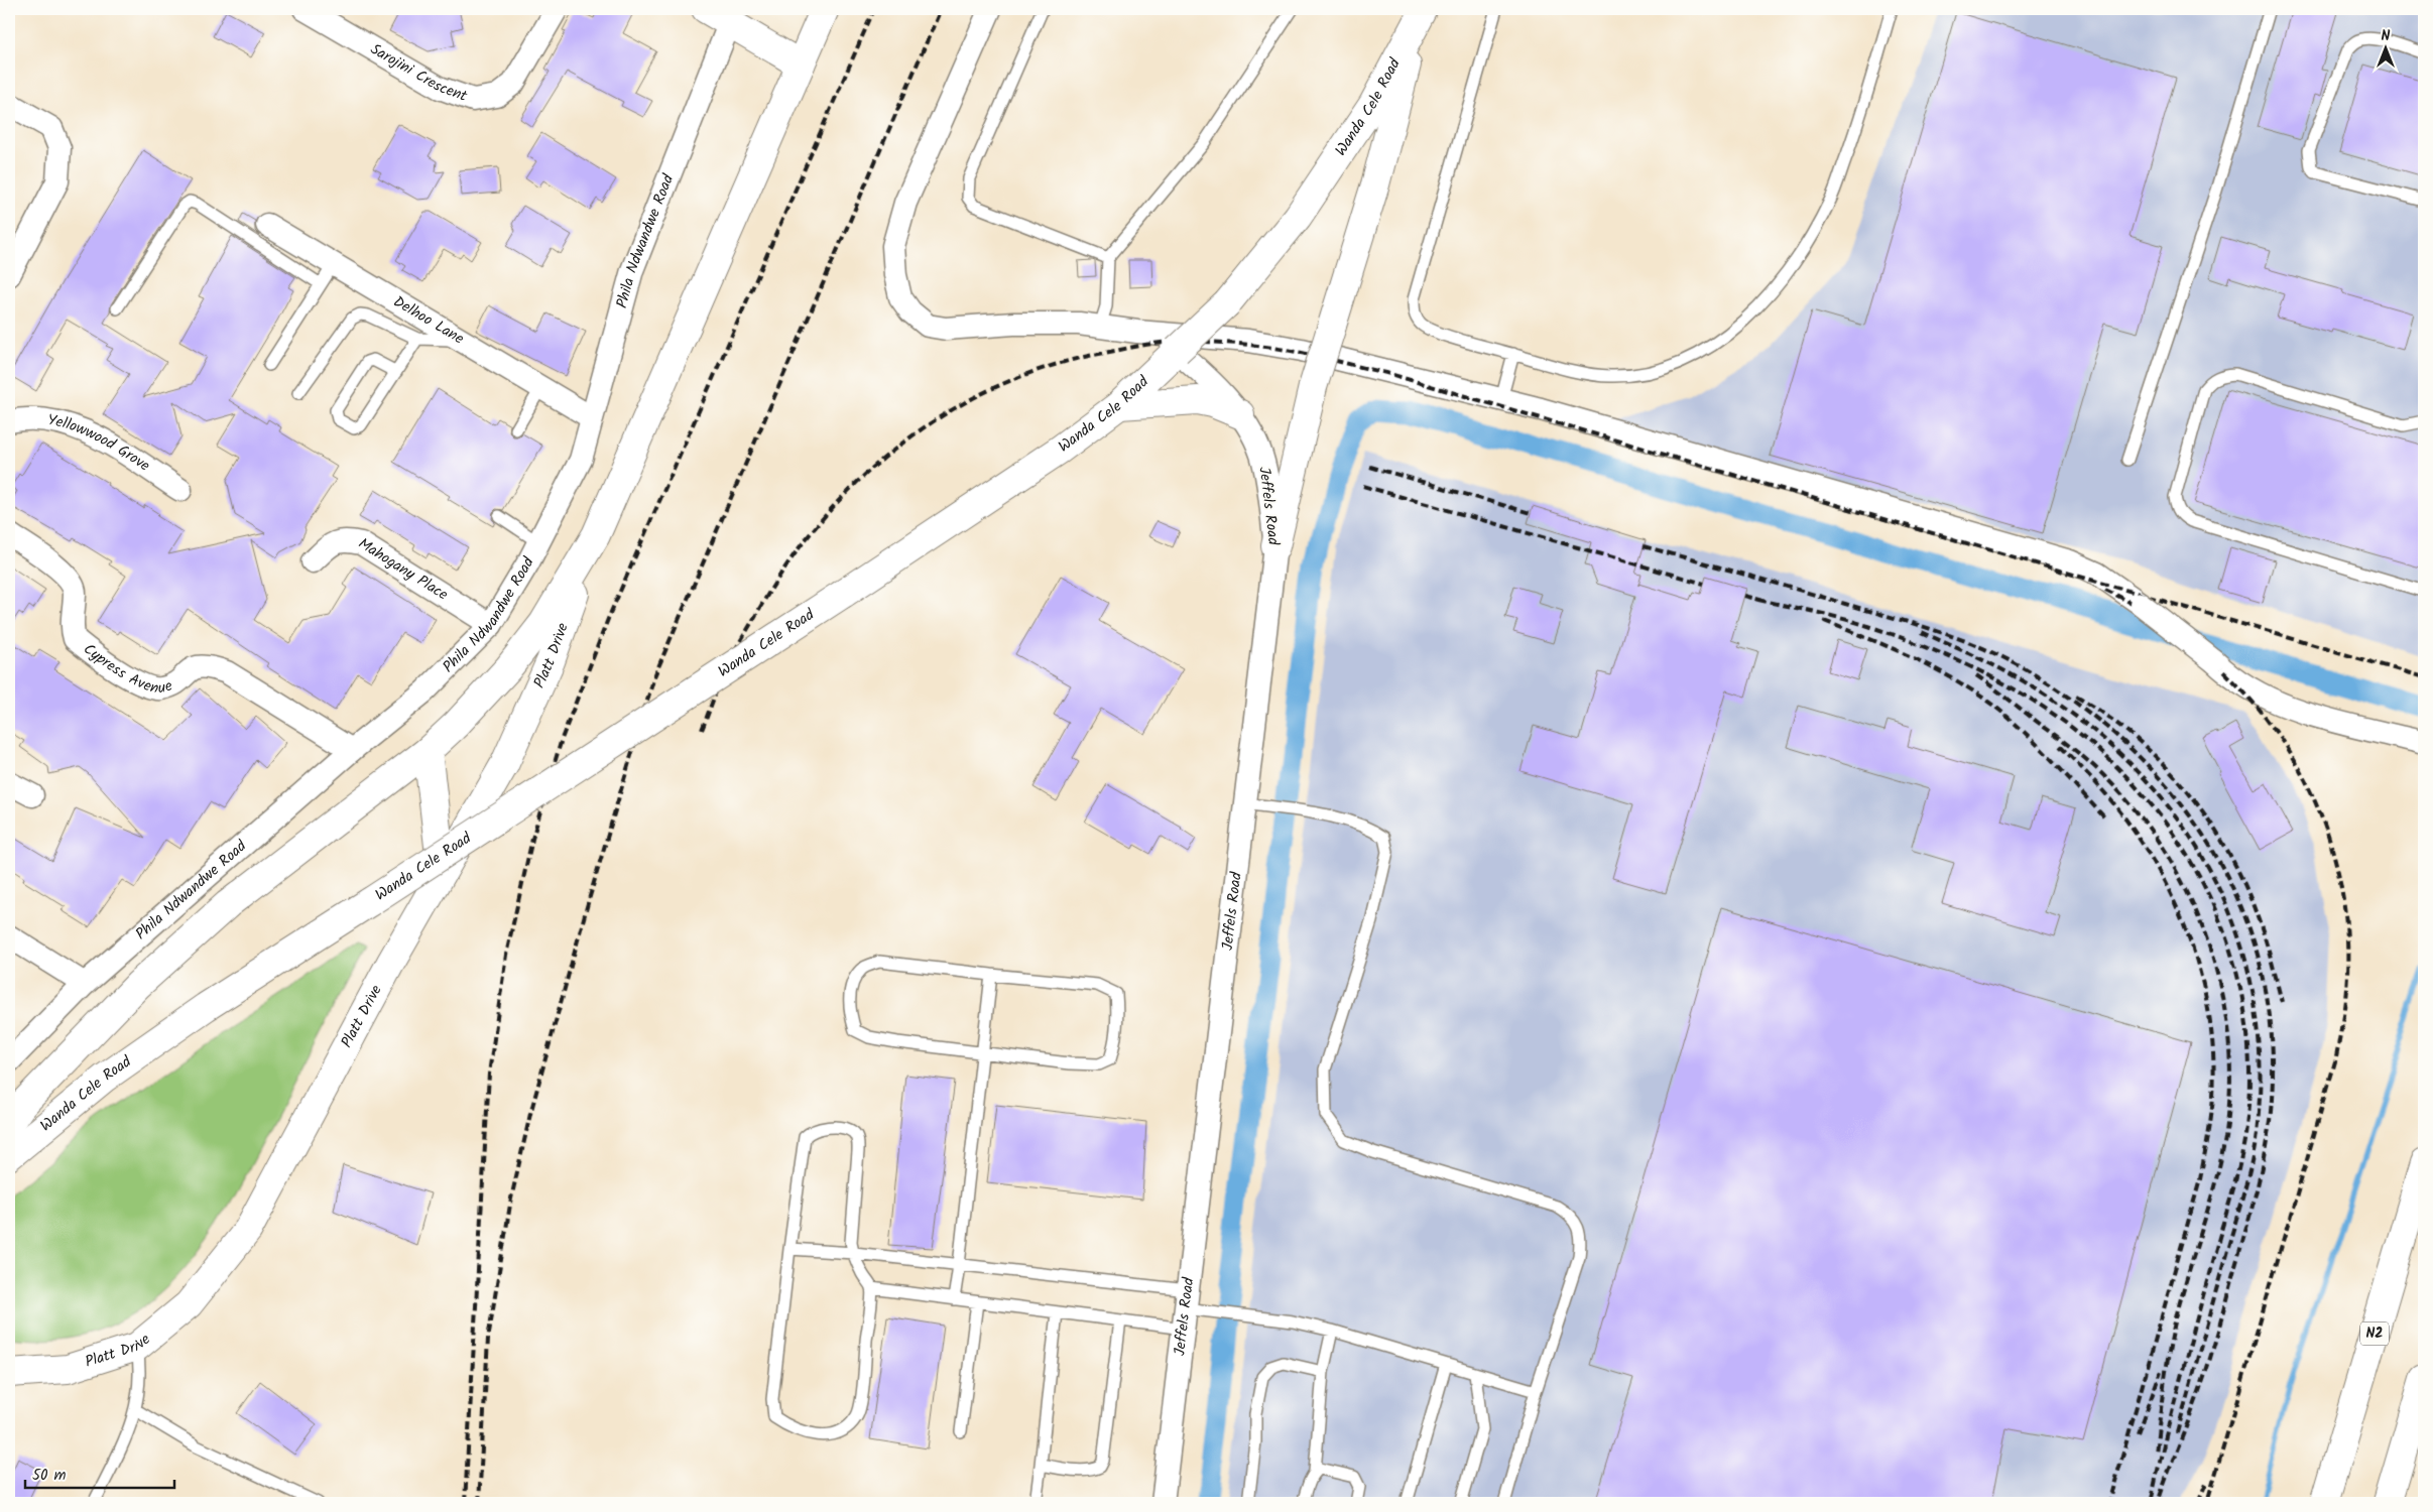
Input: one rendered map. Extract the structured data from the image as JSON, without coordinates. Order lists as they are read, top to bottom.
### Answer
{
  "streets": {
    "main road": ["Wanda Cele Road", "Platt Drive", "N2"],
    "street": [
      "Sarojini Crescent",
      "Phila Ndwandwe Road",
      "Delhoo Lane",
      "Yellowwood Grove",
      "Jeffels Road",
      "Mahogany Place",
      "Cypress Avenue"
    ]
  },
  "crossings": [
    ["Wanda Cele Road", "Jeffels Road"],
    ["Phila Ndwandwe Road", "Delhoo Lane"],
    ["Phila Ndwandwe Road", "Mahogany Place"],
    ["Phila Ndwandwe Road", "Cypress Avenue"]
  ],
  "scale_bar": "50 m",
  "north": "top"
}
